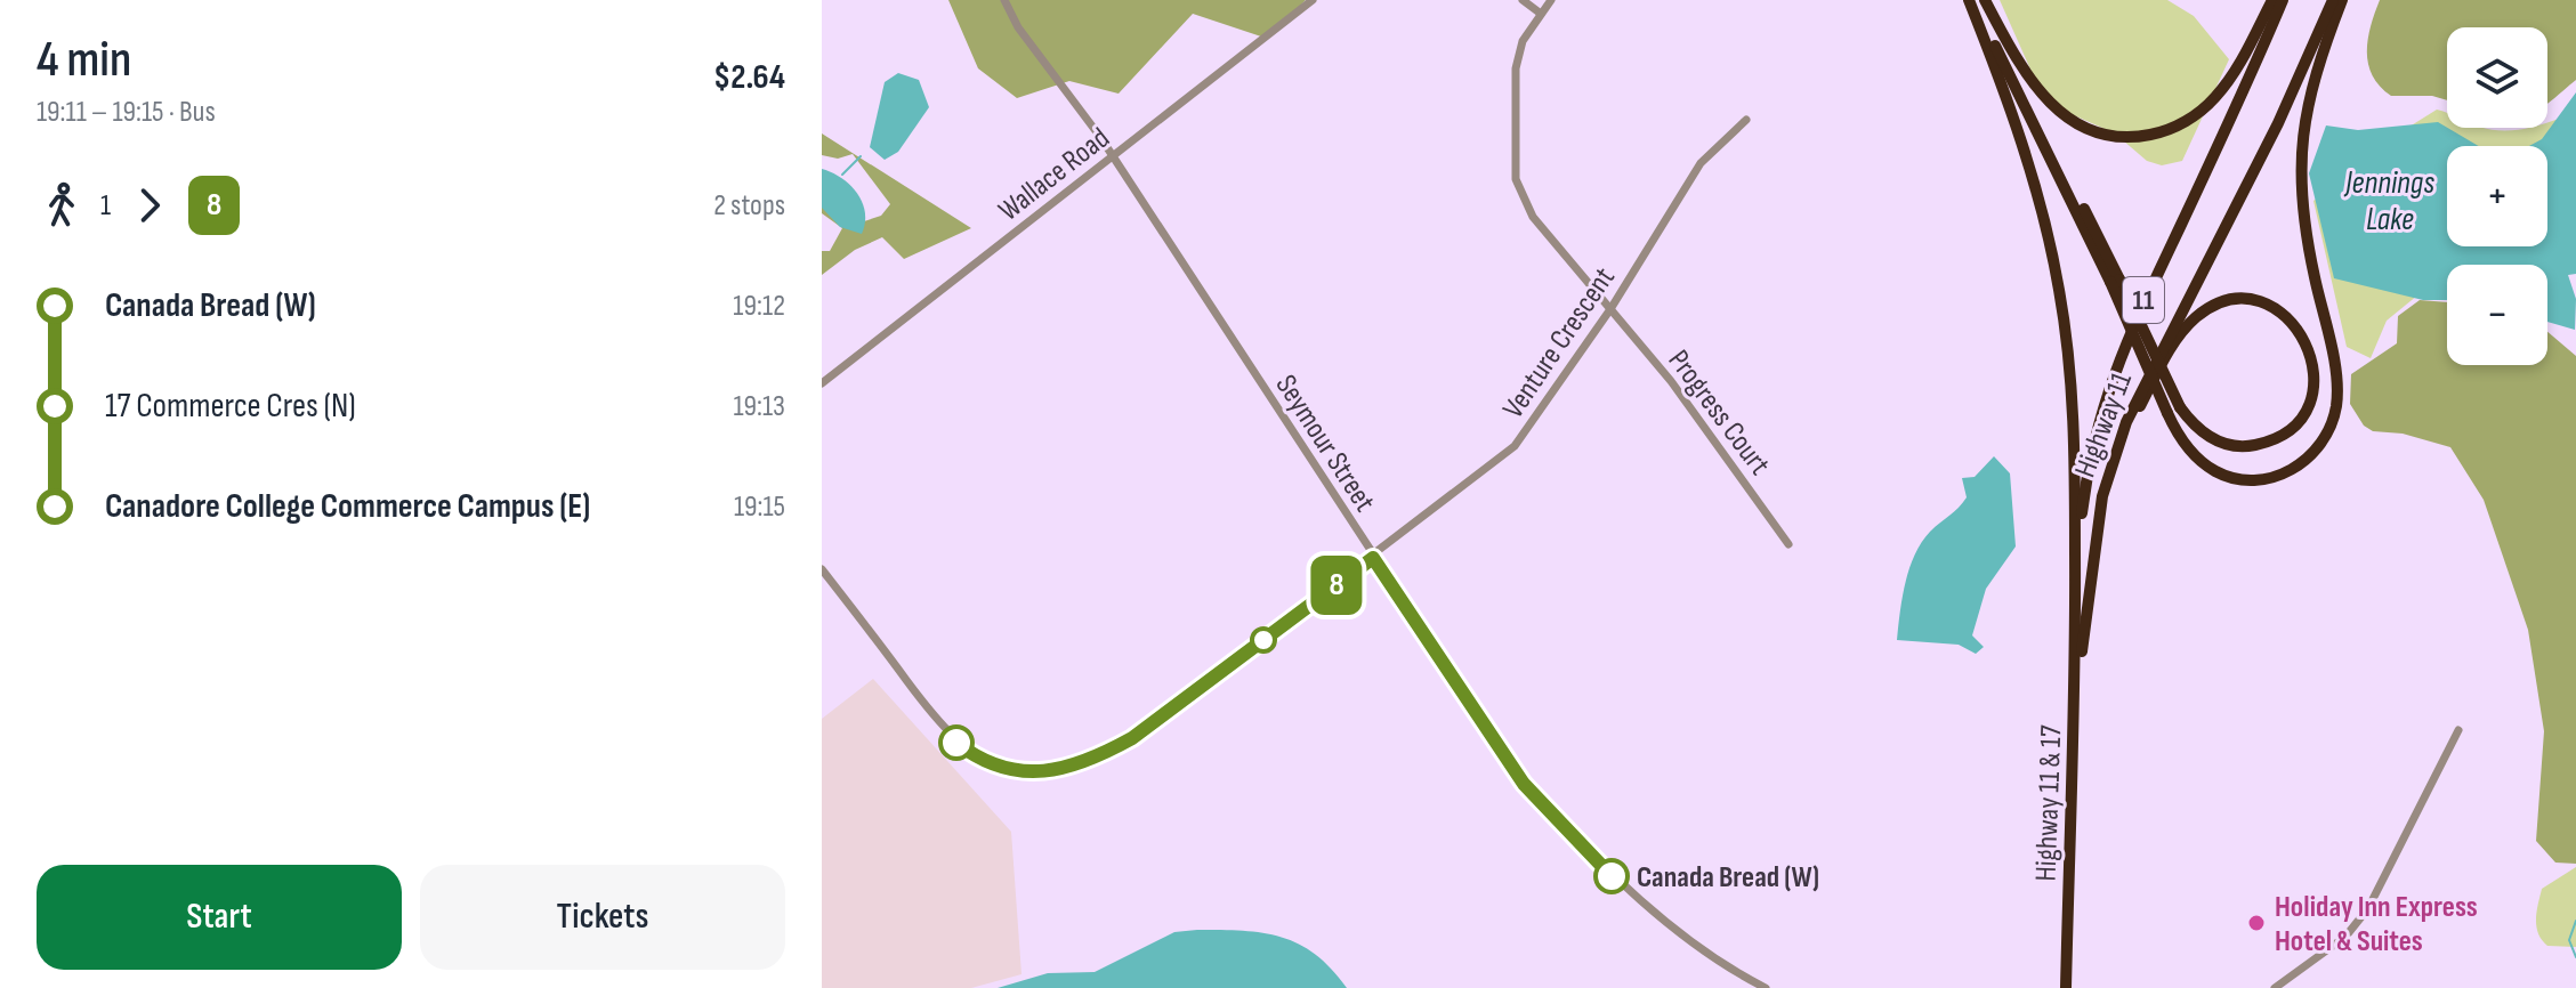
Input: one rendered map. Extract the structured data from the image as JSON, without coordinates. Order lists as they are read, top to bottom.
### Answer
{
  "streets": {
    "highway": ["11", "Highway 11", "Highway 11 & 17"],
    "street": [
      "Wallace Road",
      "Venture Crescent",
      "Progress Court",
      "Seymour Street"
    ]
  },
  "crossings": [
    ["Wallace Road", "Seymour Street"],
    ["Venture Crescent", "Progress Court"],
    ["Venture Crescent", "Seymour Street"],
    ["Highway 11", "Highway 11 & 17"]
  ],
  "water": ["Jennings Lake"],
  "places": ["Canada Bread (W)", "Holiday Inn Express Hotel & Suites"],
  "lines": ["bus line 8"],
  "page": {
    "heading": ["4 min", "19:11 – 19:15 · Bus", "$2.64"],
    "on_map": "8",
    "map_buttons": ["+", "−"],
    "legs": ["1", "8", "2 stops"],
    "list": [
      {
        "name": "Canada Bread (W)",
        "value": "19:12"
      },
      {
        "name": "17 Commerce Cres (N)",
        "value": "19:13"
      },
      {
        "name": "Canadore College Commerce Campus (E)",
        "value": "19:15"
      }
    ],
    "buttons": ["Start", "Tickets"]
  }
}
